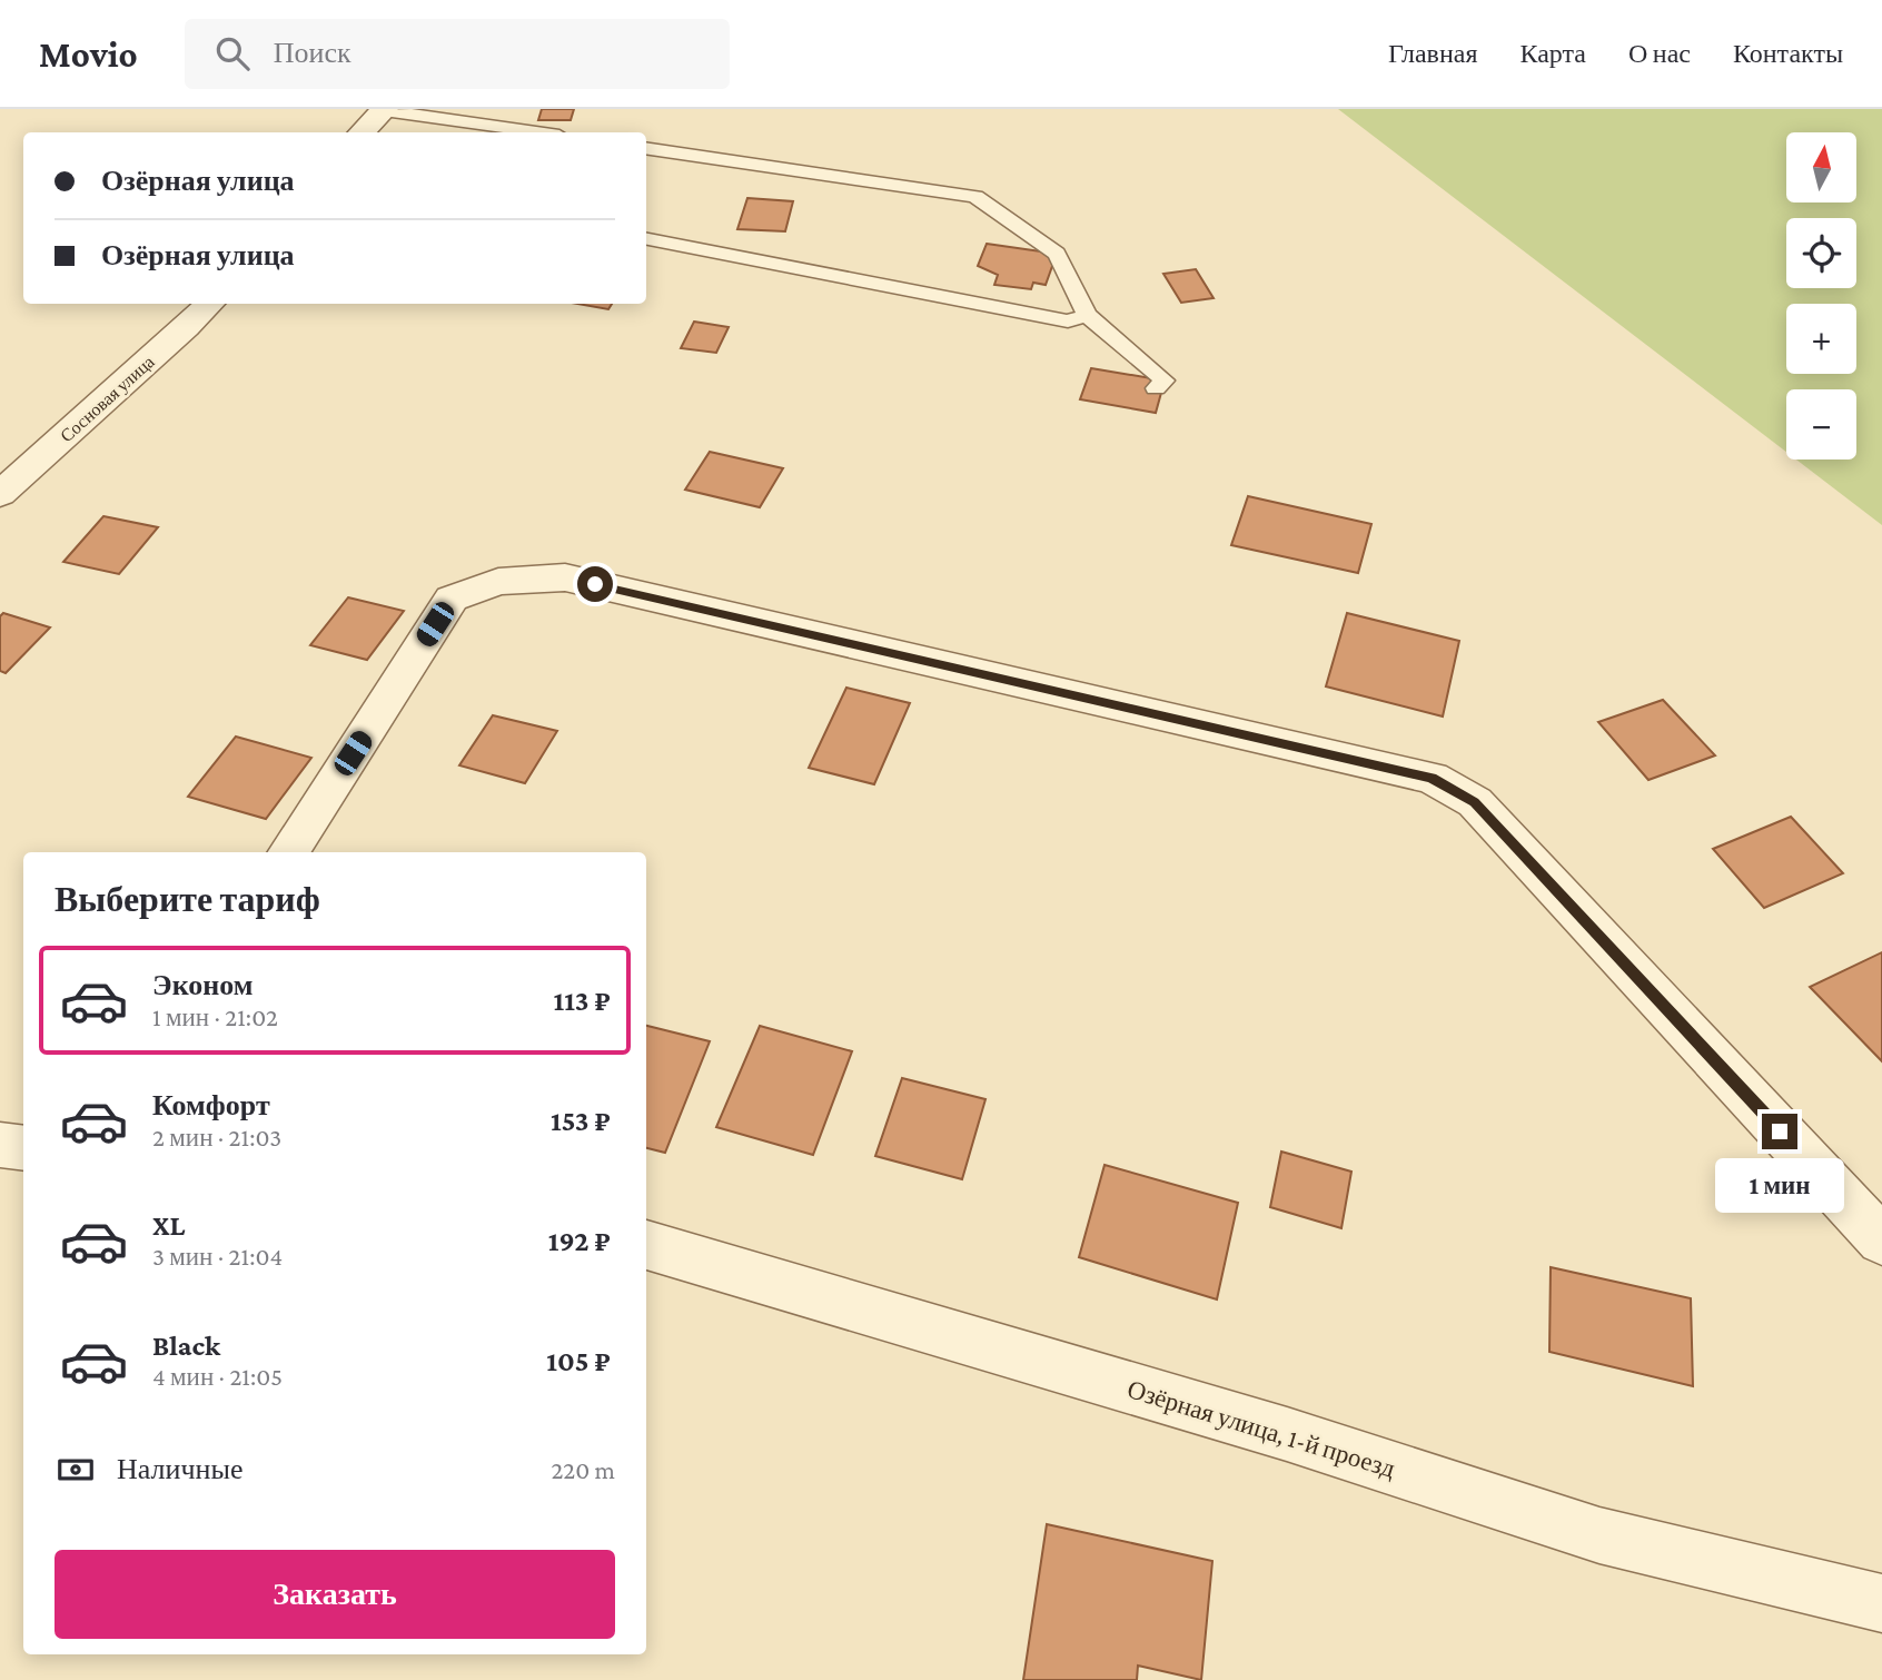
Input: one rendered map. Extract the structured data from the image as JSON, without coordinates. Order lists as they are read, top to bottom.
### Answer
{
  "streets": {
    "street": ["Сосновая улица", "Озёрная улица, 1-й проезд"]
  },
  "north": "top",
  "page": {
    "header": "Movio",
    "search": "Поиск",
    "nav": [
      "Главная",
      "Карта",
      "О нас",
      "Контакты"
    ],
    "map_buttons": ["+", "−"],
    "banner": ["Озёрная улица", "Озёрная улица"],
    "heading": "Выберите тариф",
    "list": [
      {
        "name": "Эконом",
        "note": "1 мин · 21:02",
        "value": "113 ₽"
      },
      {
        "name": "Комфорт",
        "note": "2 мин · 21:03",
        "value": "153 ₽"
      },
      {
        "name": "XL",
        "note": "3 мин · 21:04",
        "value": "192 ₽"
      },
      {
        "name": "Black",
        "note": "4 мин · 21:05",
        "value": "105 ₽"
      }
    ],
    "bubble": "1 мин",
    "pay": ["Наличные", "220 m"],
    "buttons": "Заказать"
  }
}
